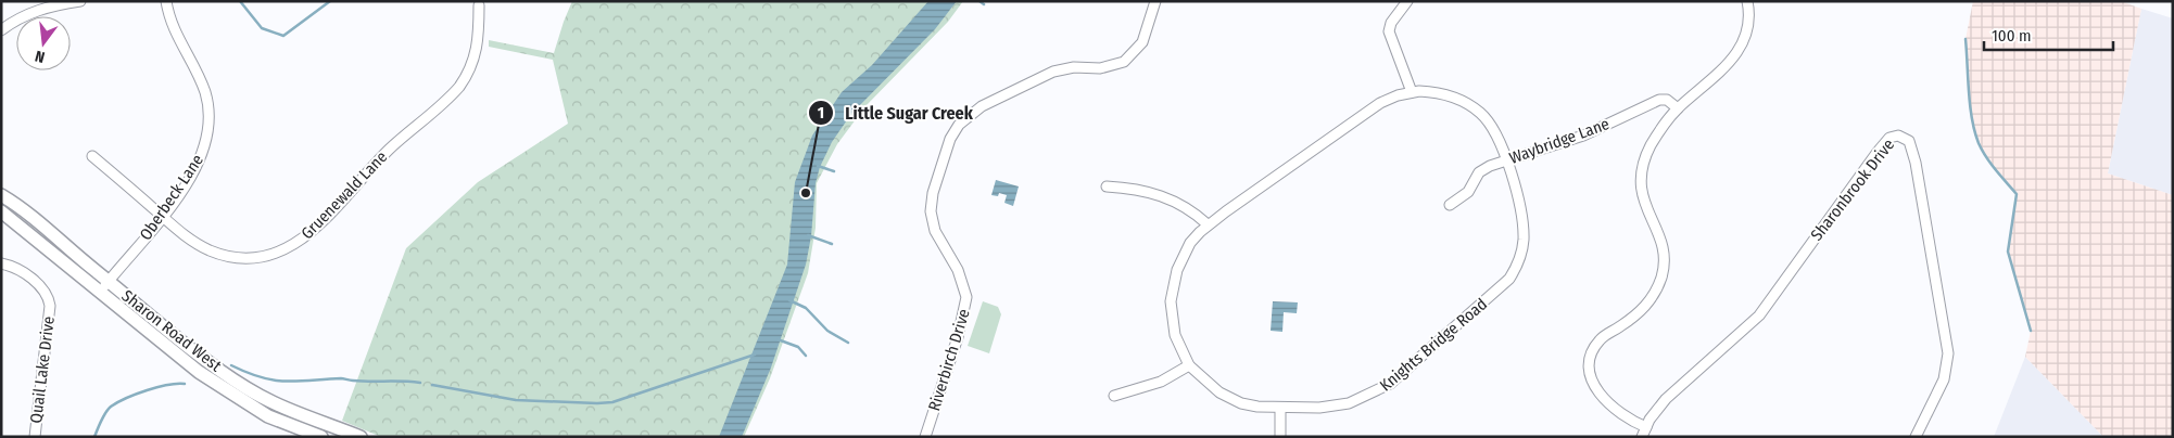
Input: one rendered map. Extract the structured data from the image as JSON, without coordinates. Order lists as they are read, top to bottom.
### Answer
{
  "streets": {
    "main road": ["Sharon Road West"],
    "street": [
      "Waybridge Lane",
      "Sharonbrook Drive",
      "Gruenewald Lane",
      "Oberbeck Lane",
      "Knights Bridge Road",
      "Riverbirch Drive",
      "Quail Lake Drive"
    ]
  },
  "crossings": [
    ["Waybridge Lane", "Knights Bridge Road"],
    ["Gruenewald Lane", "Oberbeck Lane"],
    ["Oberbeck Lane", "Sharon Road West"]
  ],
  "places": ["Little Sugar Creek"],
  "scale_bar": "100 m",
  "north": "bottom"
}
